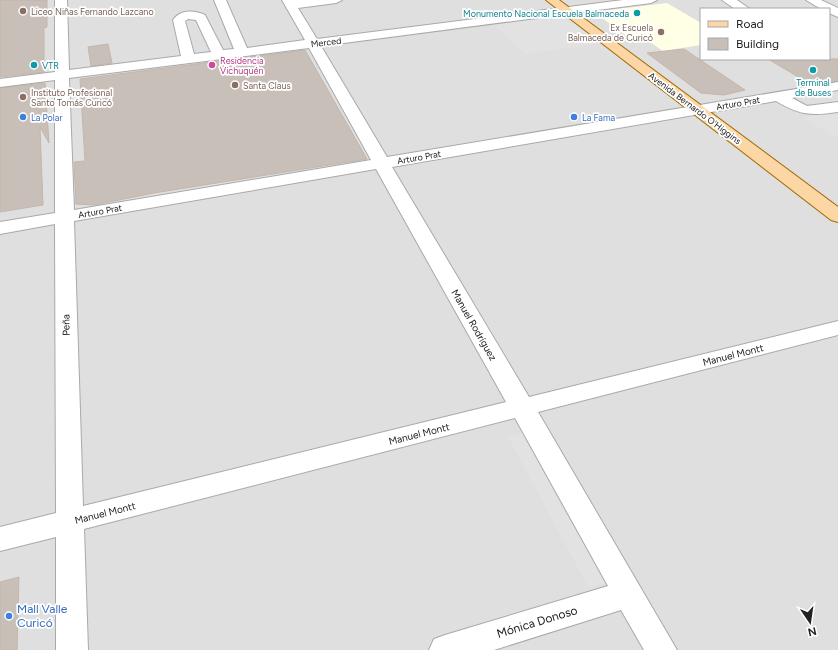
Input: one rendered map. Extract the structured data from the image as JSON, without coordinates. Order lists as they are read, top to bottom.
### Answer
{
  "streets": {
    "main road": ["Avenida Bernardo O'Higgins"],
    "street": [
      "Merced",
      "Arturo Prat",
      "Peña",
      "Manuel Rodríguez",
      "Manuel Montt",
      "Mónica Donoso"
    ]
  },
  "crossings": [
    ["Merced", "Avenida Bernardo O'Higgins"],
    ["Merced", "Peña"],
    ["Merced", "Manuel Rodríguez"],
    ["Arturo Prat", "Avenida Bernardo O'Higgins"],
    ["Arturo Prat", "Peña"],
    ["Arturo Prat", "Manuel Rodríguez"],
    ["Peña", "Manuel Montt"],
    ["Manuel Rodríguez", "Manuel Montt"],
    ["Manuel Rodríguez", "Mónica Donoso"]
  ],
  "places": [
    "Liceo Niñas Fernando Lazcano",
    "Monumento Nacional Escuela Balmaceda",
    "Ex Escuela Balmaceda de Curicó",
    "VTR",
    "Residencia Vichuquén",
    "Terminal de Buses",
    "Santa Claus",
    "Instituto Profesional Santo Tomás Curicó",
    "La Polar",
    "La Fama",
    "Mall Valle Curicó"
  ],
  "legend": ["Road", "Building"],
  "north": "bottom"
}
